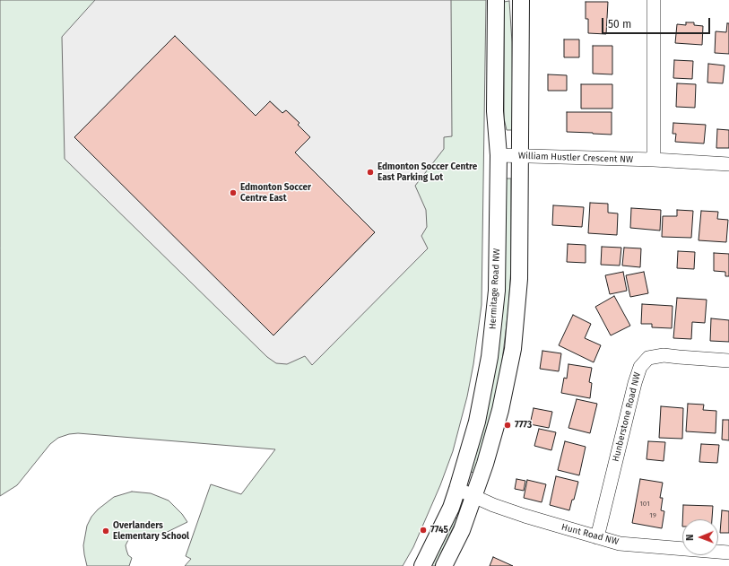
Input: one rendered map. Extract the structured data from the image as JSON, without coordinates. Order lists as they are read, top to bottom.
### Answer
{
  "streets": {
    "street": [
      "William Hustler Crescent NW",
      "Hermitage Road NW",
      "Hunberstone Road NW",
      "Hunt Road NW"
    ]
  },
  "crossings": [
    ["William Hustler Crescent NW", "Hermitage Road NW"],
    ["Hermitage Road NW", "Hunt Road NW"],
    ["Hunberstone Road NW", "Hunt Road NW"]
  ],
  "places": [
    "Edmonton Soccer Centre East Parking Lot",
    "Edmonton Soccer Centre East",
    "7773",
    "7745",
    "Overlanders Elementary School"
  ],
  "house_numbers": ["101", "19"],
  "scale_bar": "50 m",
  "north": "left"
}
